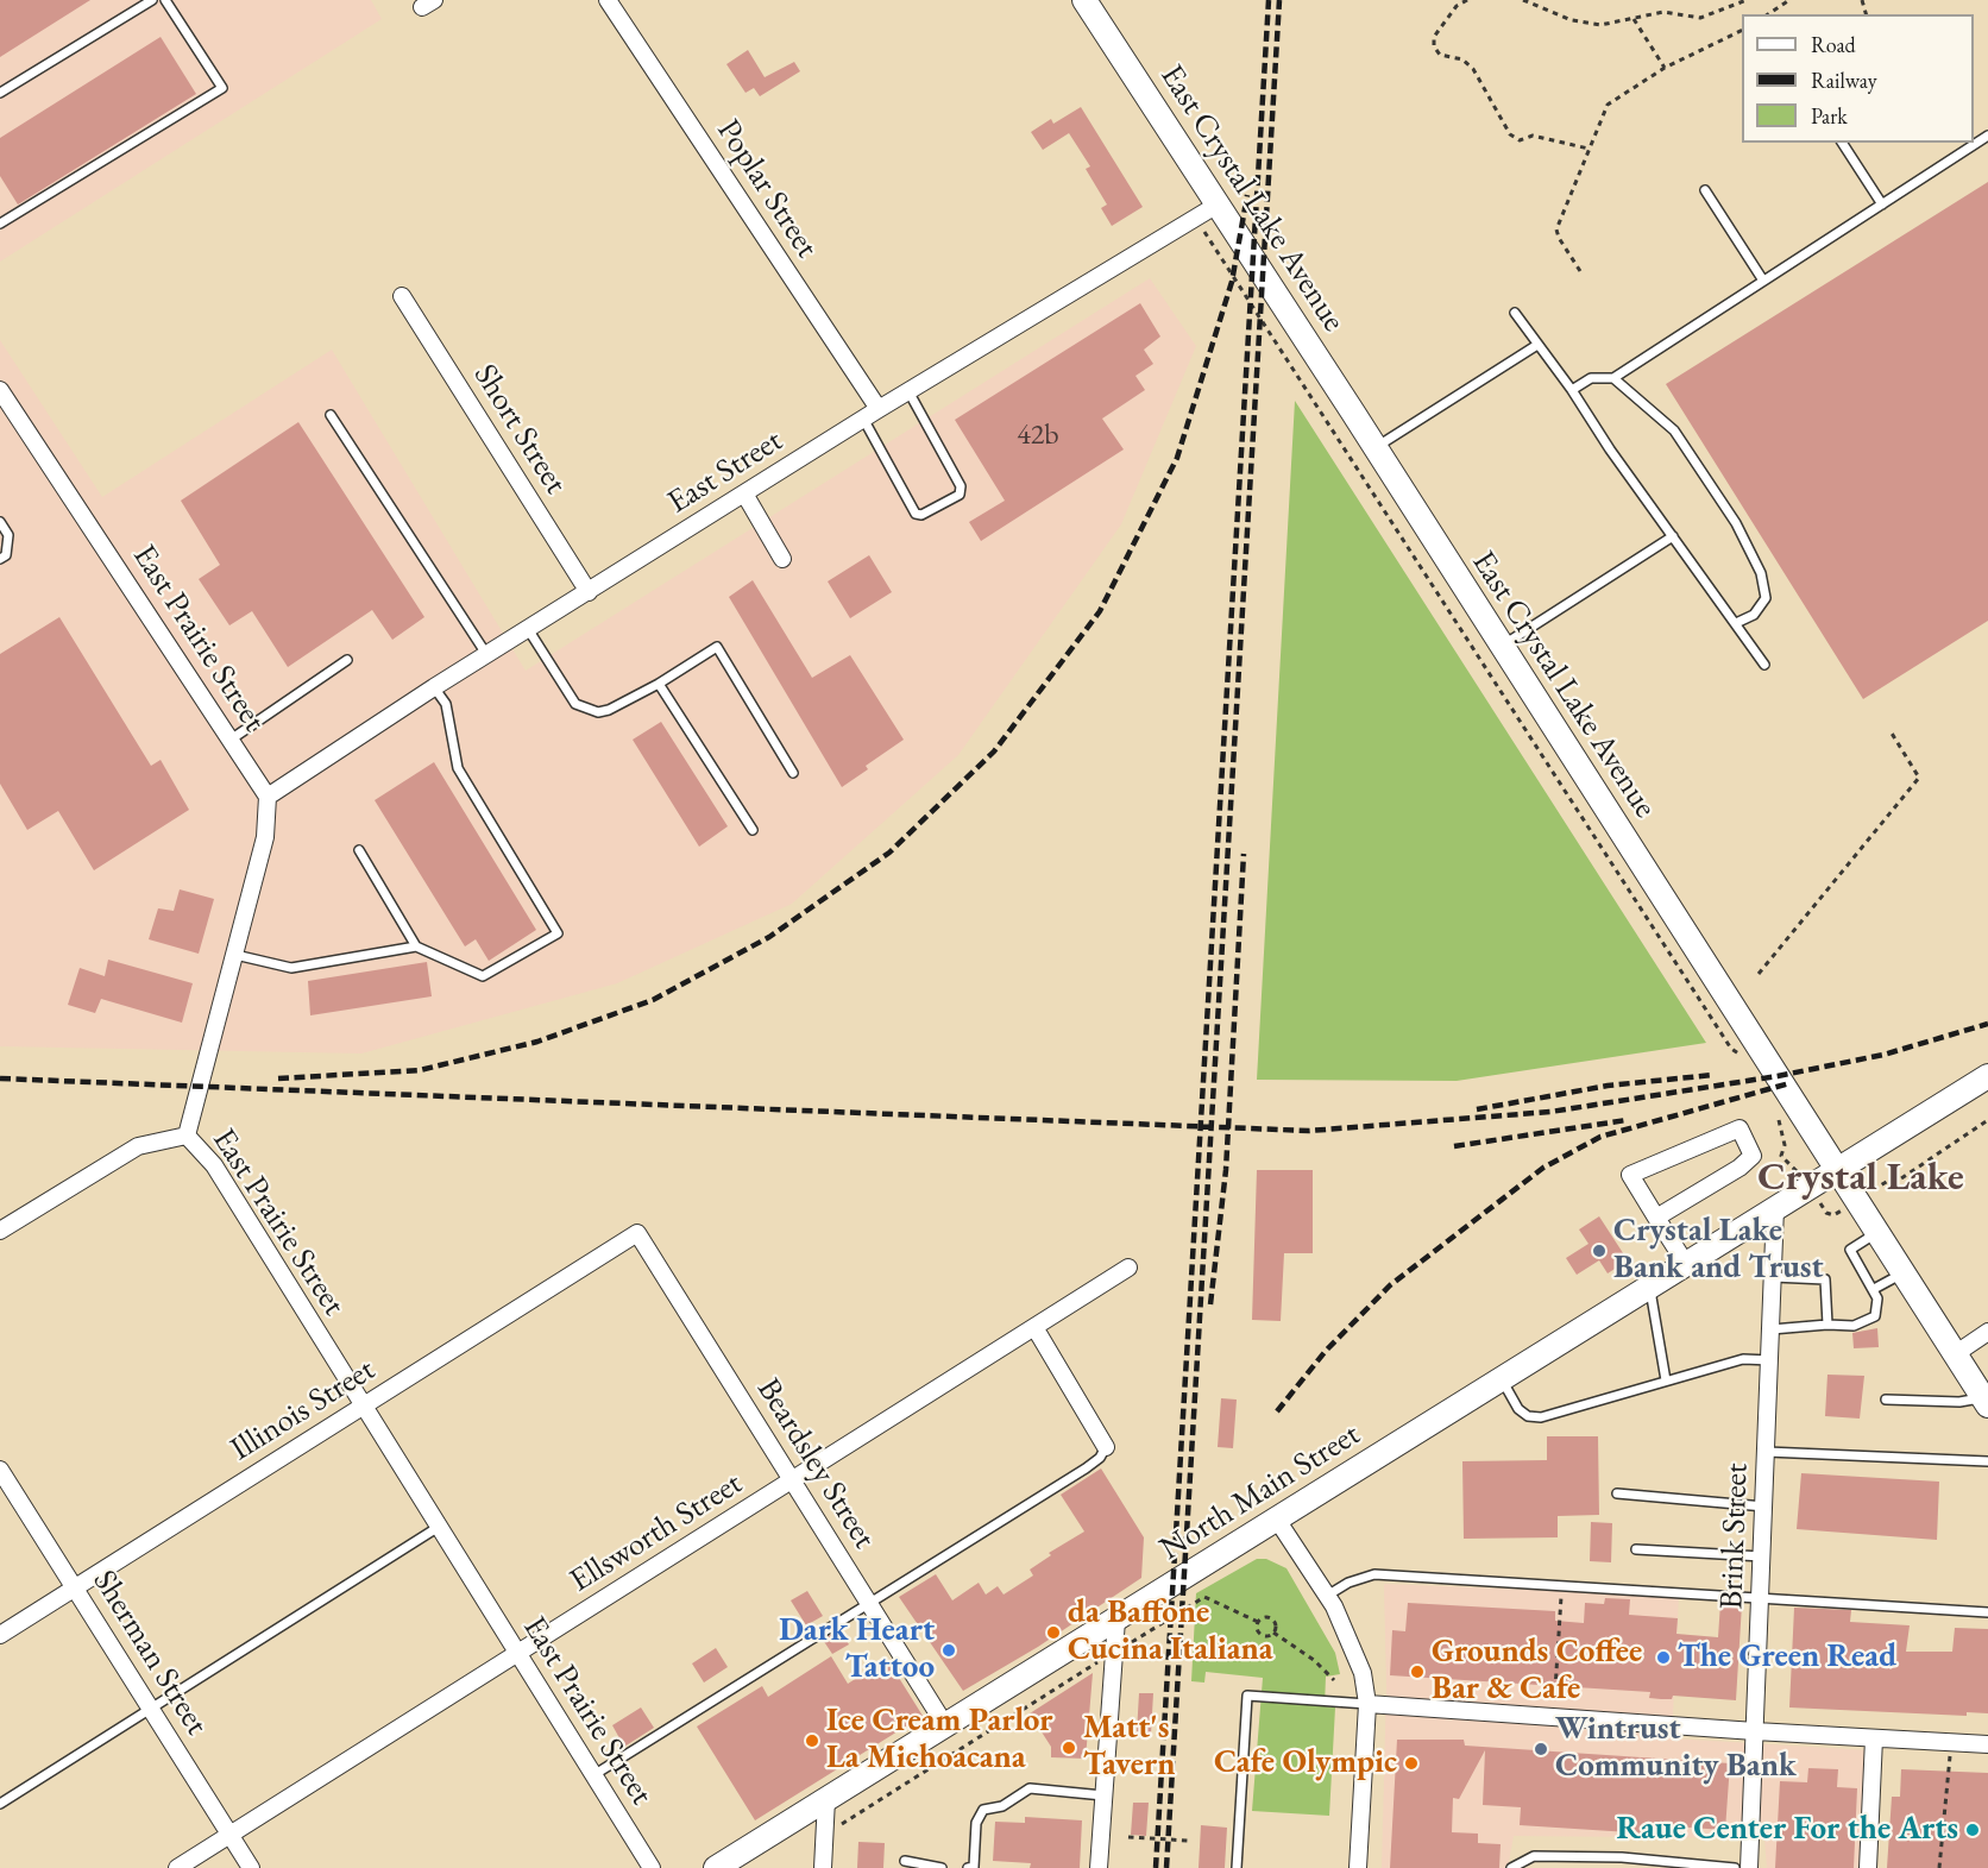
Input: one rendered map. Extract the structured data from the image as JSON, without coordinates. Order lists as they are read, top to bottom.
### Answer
{
  "streets": {
    "street": [
      "Poplar Street",
      "East Crystal Lake Avenue",
      "Short Street",
      "East Street",
      "East Prairie Street",
      "Illinois Street",
      "Beardsley Street",
      "North Main Street",
      "Ellsworth Street",
      "Brink Street",
      "Sherman Street"
    ]
  },
  "crossings": [
    ["Poplar Street", "East Street"],
    ["East Crystal Lake Avenue", "East Street"],
    ["East Crystal Lake Avenue", "North Main Street"],
    ["Short Street", "East Street"],
    ["East Street", "East Prairie Street"],
    ["East Prairie Street", "Illinois Street"],
    ["East Prairie Street", "Ellsworth Street"],
    ["Illinois Street", "Beardsley Street"],
    ["Illinois Street", "Sherman Street"],
    ["Beardsley Street", "North Main Street"],
    ["Beardsley Street", "Ellsworth Street"],
    ["North Main Street", "Brink Street"],
    ["Ellsworth Street", "Sherman Street"]
  ],
  "districts": ["Crystal Lake"],
  "places": [
    "Crystal Lake Bank and Trust",
    "da Baffone Cucina Italiana",
    "Dark Heart Tattoo",
    "The Green Read",
    "Grounds Coffee Bar & Cafe",
    "Ice Cream Parlor La Michoacana",
    "Matt's Tavern",
    "Wintrust Community Bank",
    "Cafe Olympic",
    "Raue Center For the Arts"
  ],
  "house_numbers": ["42b"],
  "legend": ["Road", "Railway", "Park"]
}
